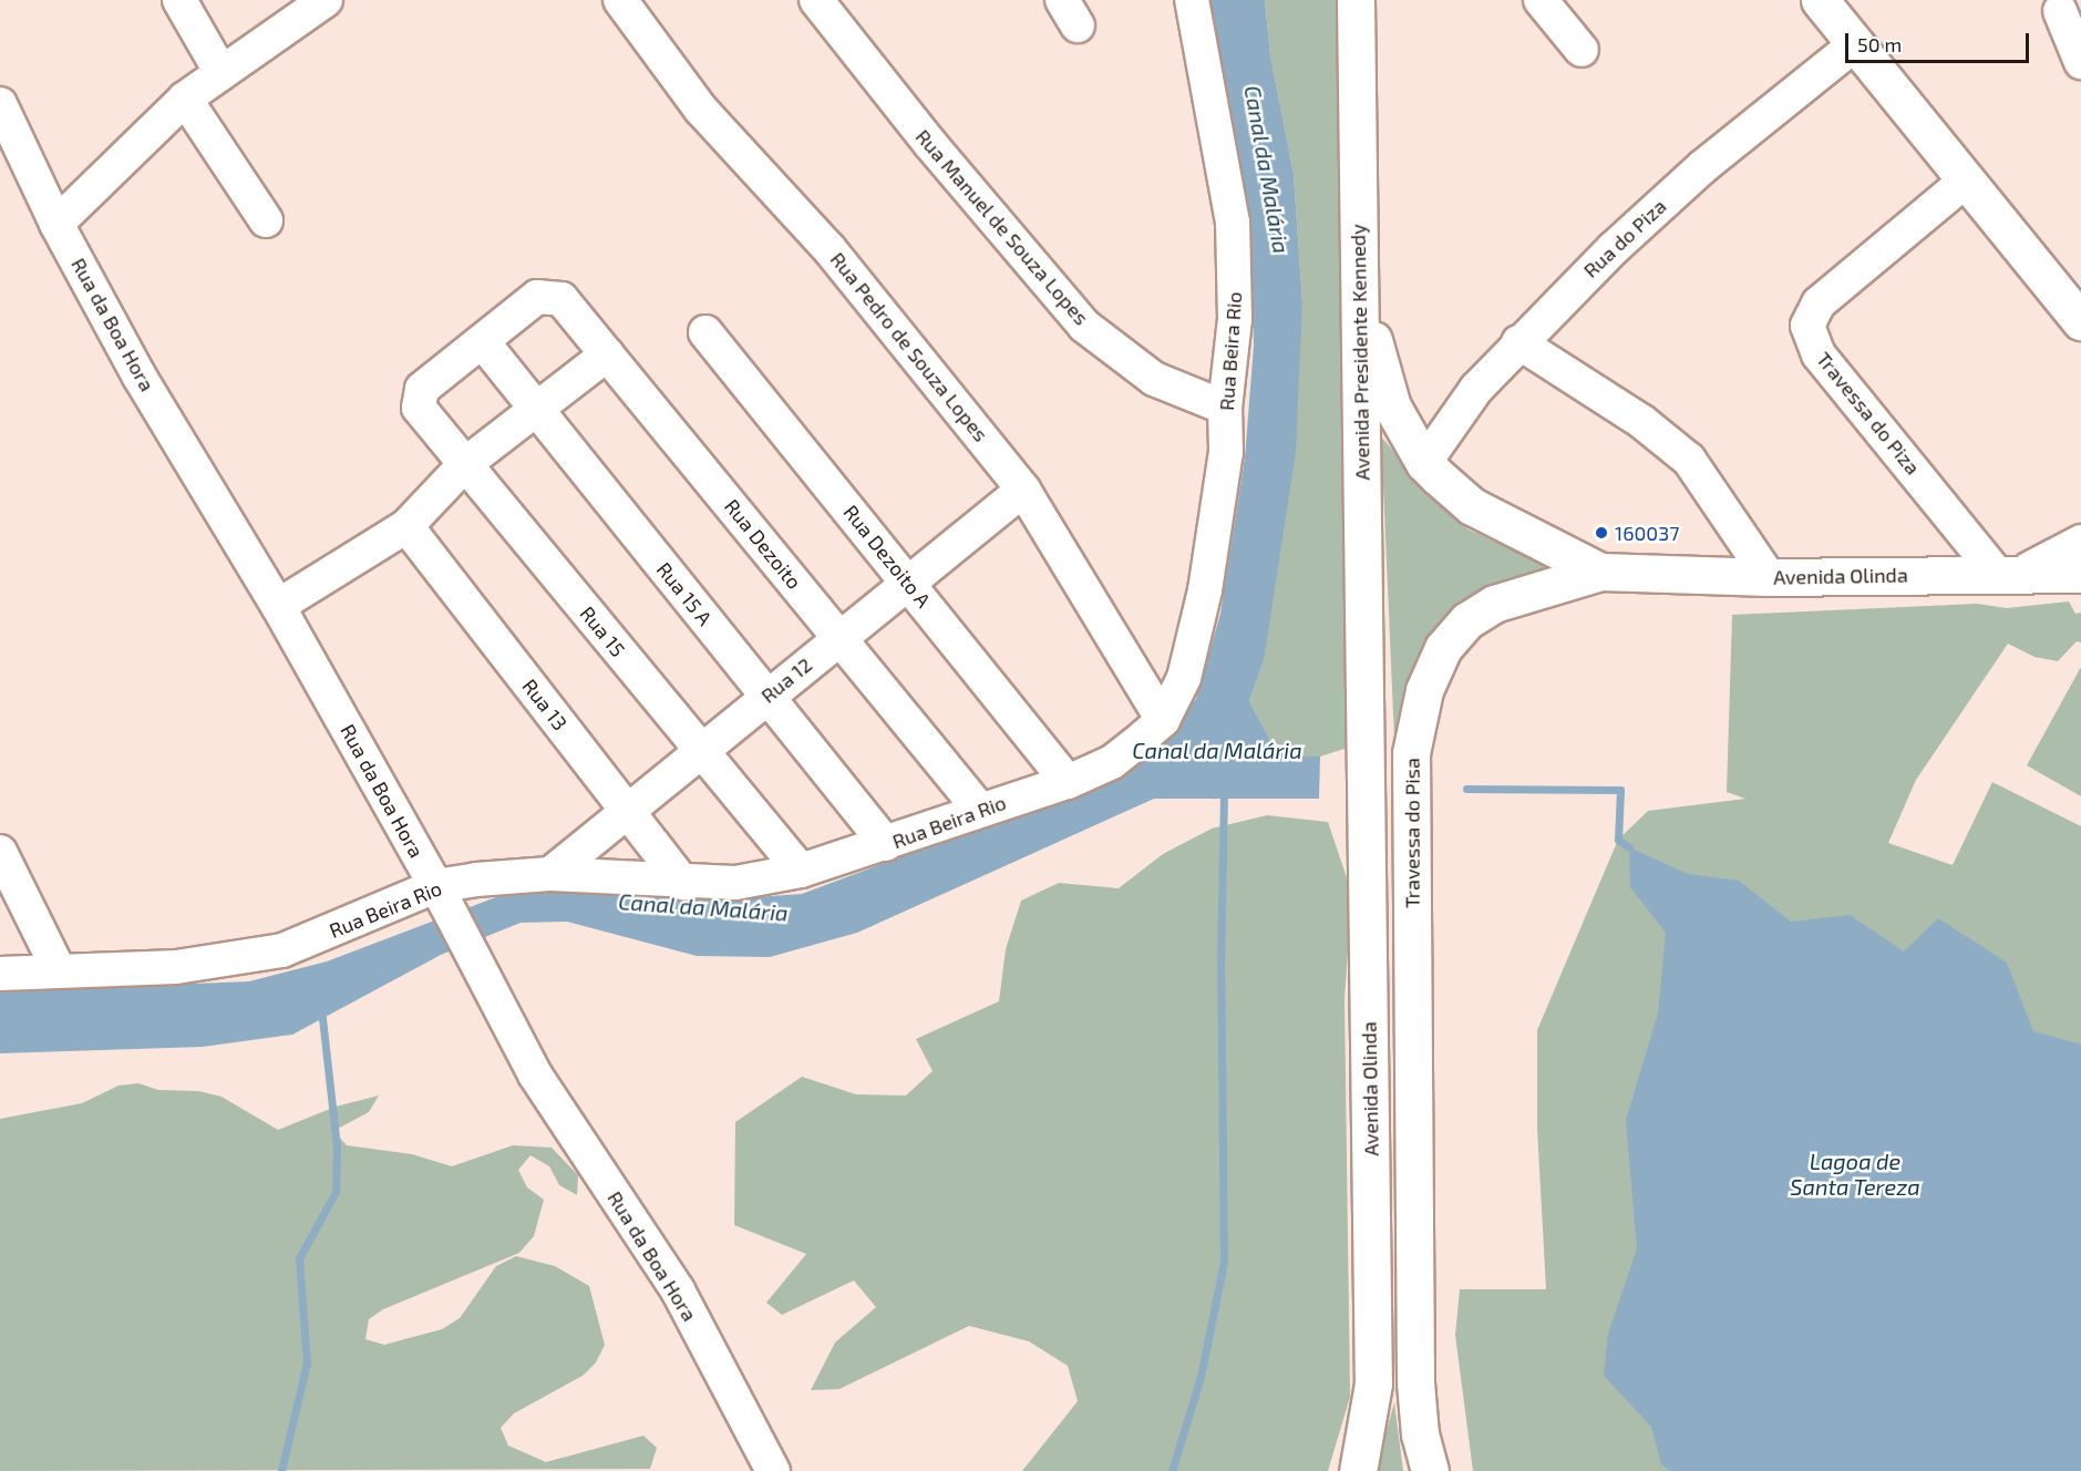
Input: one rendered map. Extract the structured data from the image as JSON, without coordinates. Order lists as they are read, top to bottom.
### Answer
{
  "streets": {
    "main road": ["Avenida Presidente Kennedy", "Avenida Olinda", "Travessa do Pisa"],
    "street": [
      "Rua Manuel de Souza Lopes",
      "Rua do Piza",
      "Rua da Boa Hora",
      "Rua Pedro de Souza Lopes",
      "Rua Beira Rio",
      "Travessa do Piza",
      "Rua Dezoito",
      "Rua Dezoito A",
      "Rua 15 A",
      "Rua 15",
      "Rua 12",
      "Rua 13"
    ]
  },
  "crossings": [
    ["Rua Manuel de Souza Lopes", "Rua Beira Rio"],
    ["Rua da Boa Hora", "Rua Beira Rio"],
    ["Rua Pedro de Souza Lopes", "Rua Beira Rio"],
    ["Rua Pedro de Souza Lopes", "Rua 12"],
    ["Rua Beira Rio", "Rua Dezoito"],
    ["Rua Beira Rio", "Rua Dezoito A"],
    ["Rua Beira Rio", "Rua 15 A"],
    ["Rua Beira Rio", "Rua 15"],
    ["Rua Beira Rio", "Rua 12"],
    ["Rua Beira Rio", "Rua 13"],
    ["Avenida Presidente Kennedy", "Avenida Olinda"],
    ["Travessa do Piza", "Avenida Olinda"],
    ["Rua Dezoito", "Rua 15 A"],
    ["Rua Dezoito", "Rua 15"],
    ["Rua Dezoito", "Rua 12"],
    ["Rua Dezoito A", "Rua 12"],
    ["Avenida Olinda", "Travessa do Pisa"],
    ["Rua 15 A", "Rua 15"],
    ["Rua 15 A", "Rua 12"],
    ["Rua 15", "Rua 12"],
    ["Rua 12", "Rua 13"]
  ],
  "water": ["Canal da Malária", "Lagoa de Santa Tereza"],
  "places": ["160037"],
  "scale_bar": "50 m"
}
